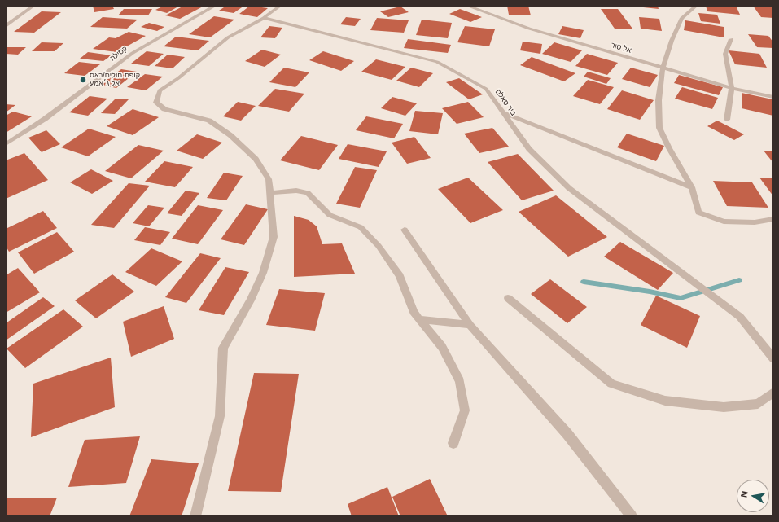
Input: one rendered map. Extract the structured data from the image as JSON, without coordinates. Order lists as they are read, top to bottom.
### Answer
{
  "streets": {
    "street": ["אל טור", "קסילה", "ביר סאלם"]
  },
  "places": ["קופת חולים/ראס אל ג׳אמע"],
  "north": "left"
}
